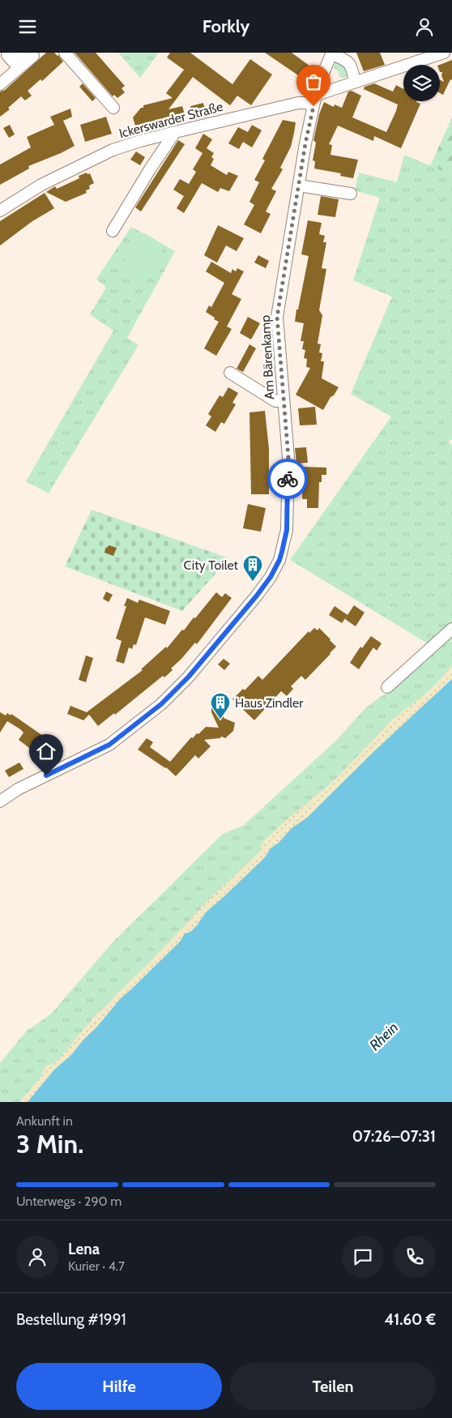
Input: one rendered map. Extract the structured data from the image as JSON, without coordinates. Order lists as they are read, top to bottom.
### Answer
{
  "streets": {
    "street": ["Ickerswarder Straße", "Am Bärenkamp"]
  },
  "crossings": [
    ["Ickerswarder Straße", "Am Bärenkamp"]
  ],
  "water": ["Rhein"],
  "places": {
    "building": ["City Toilet", "Haus Zindler"]
  },
  "page": {
    "header": "Forkly",
    "heading": ["3 Min.", "Ankunft in", "07:26–07:31"],
    "panel": [
      "Lena",
      "Kurier · 4.7",
      "Bestellung #1991",
      "41.60 €"
    ],
    "bar": "Unterwegs · 290 m",
    "buttons": ["Hilfe", "Teilen"]
  }
}
